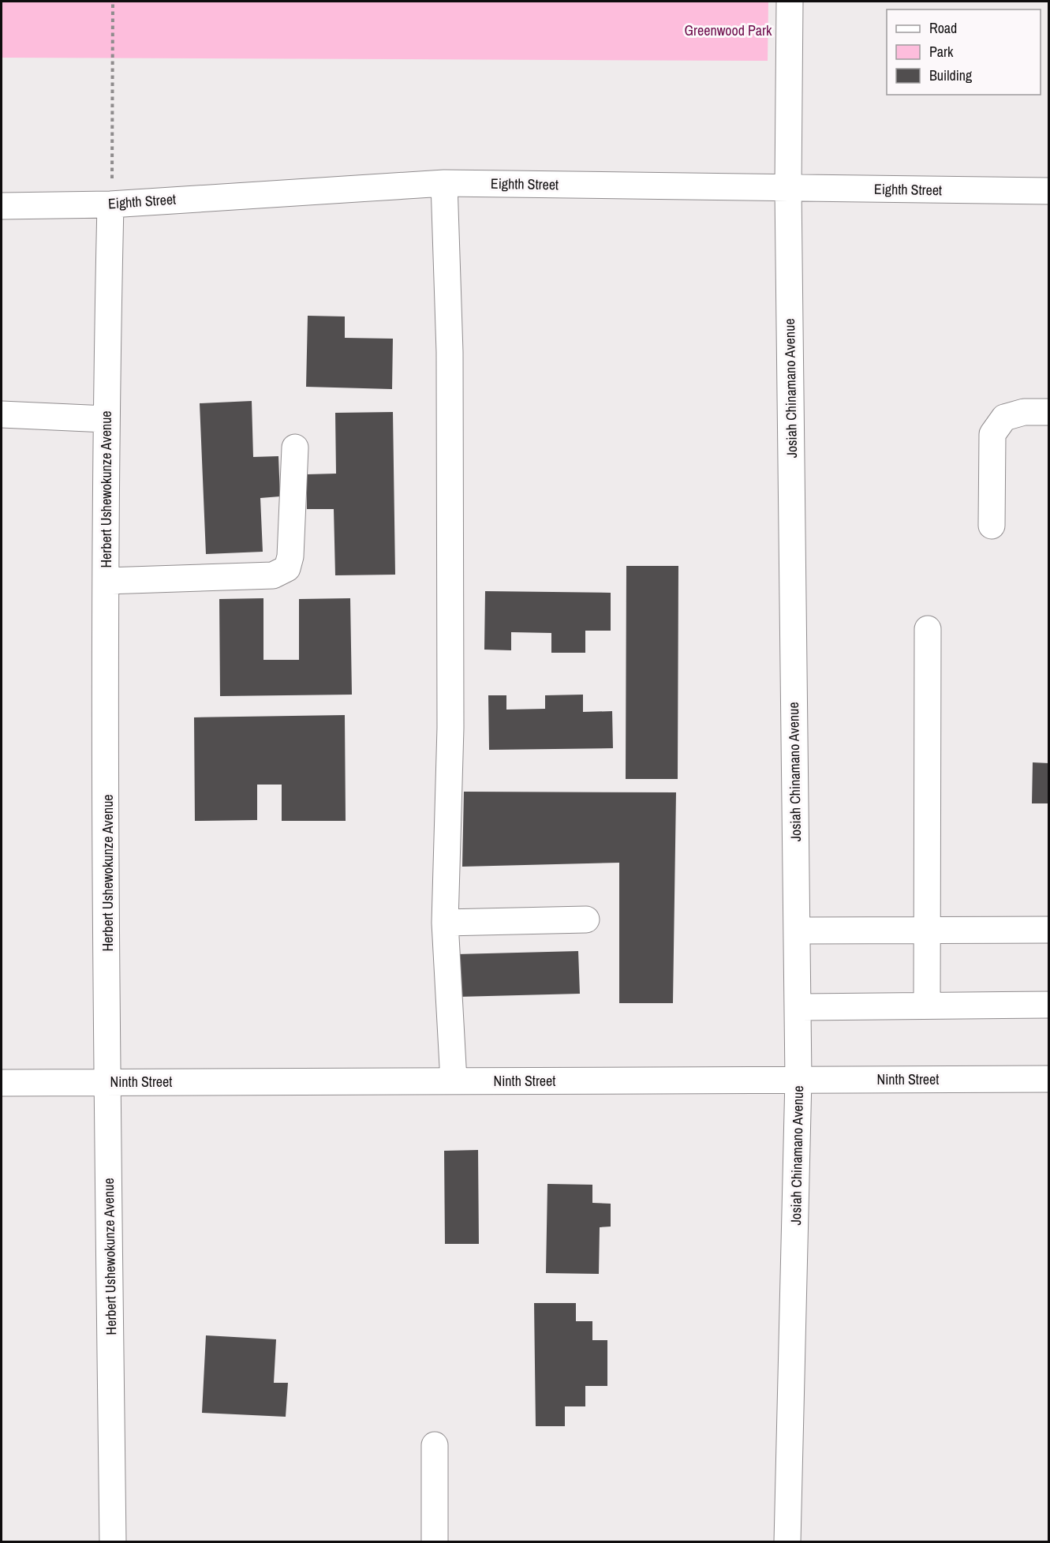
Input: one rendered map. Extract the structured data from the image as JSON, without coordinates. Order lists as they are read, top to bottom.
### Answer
{
  "streets": {
    "street": [
      "Eighth Street",
      "Josiah Chinamano Avenue",
      "Herbert Ushewokunze Avenue",
      "Ninth Street"
    ]
  },
  "crossings": [
    ["Eighth Street", "Josiah Chinamano Avenue"],
    ["Eighth Street", "Herbert Ushewokunze Avenue"],
    ["Josiah Chinamano Avenue", "Ninth Street"],
    ["Herbert Ushewokunze Avenue", "Ninth Street"]
  ],
  "parks": ["Greenwood Park"],
  "legend": ["Road", "Park", "Building"]
}
